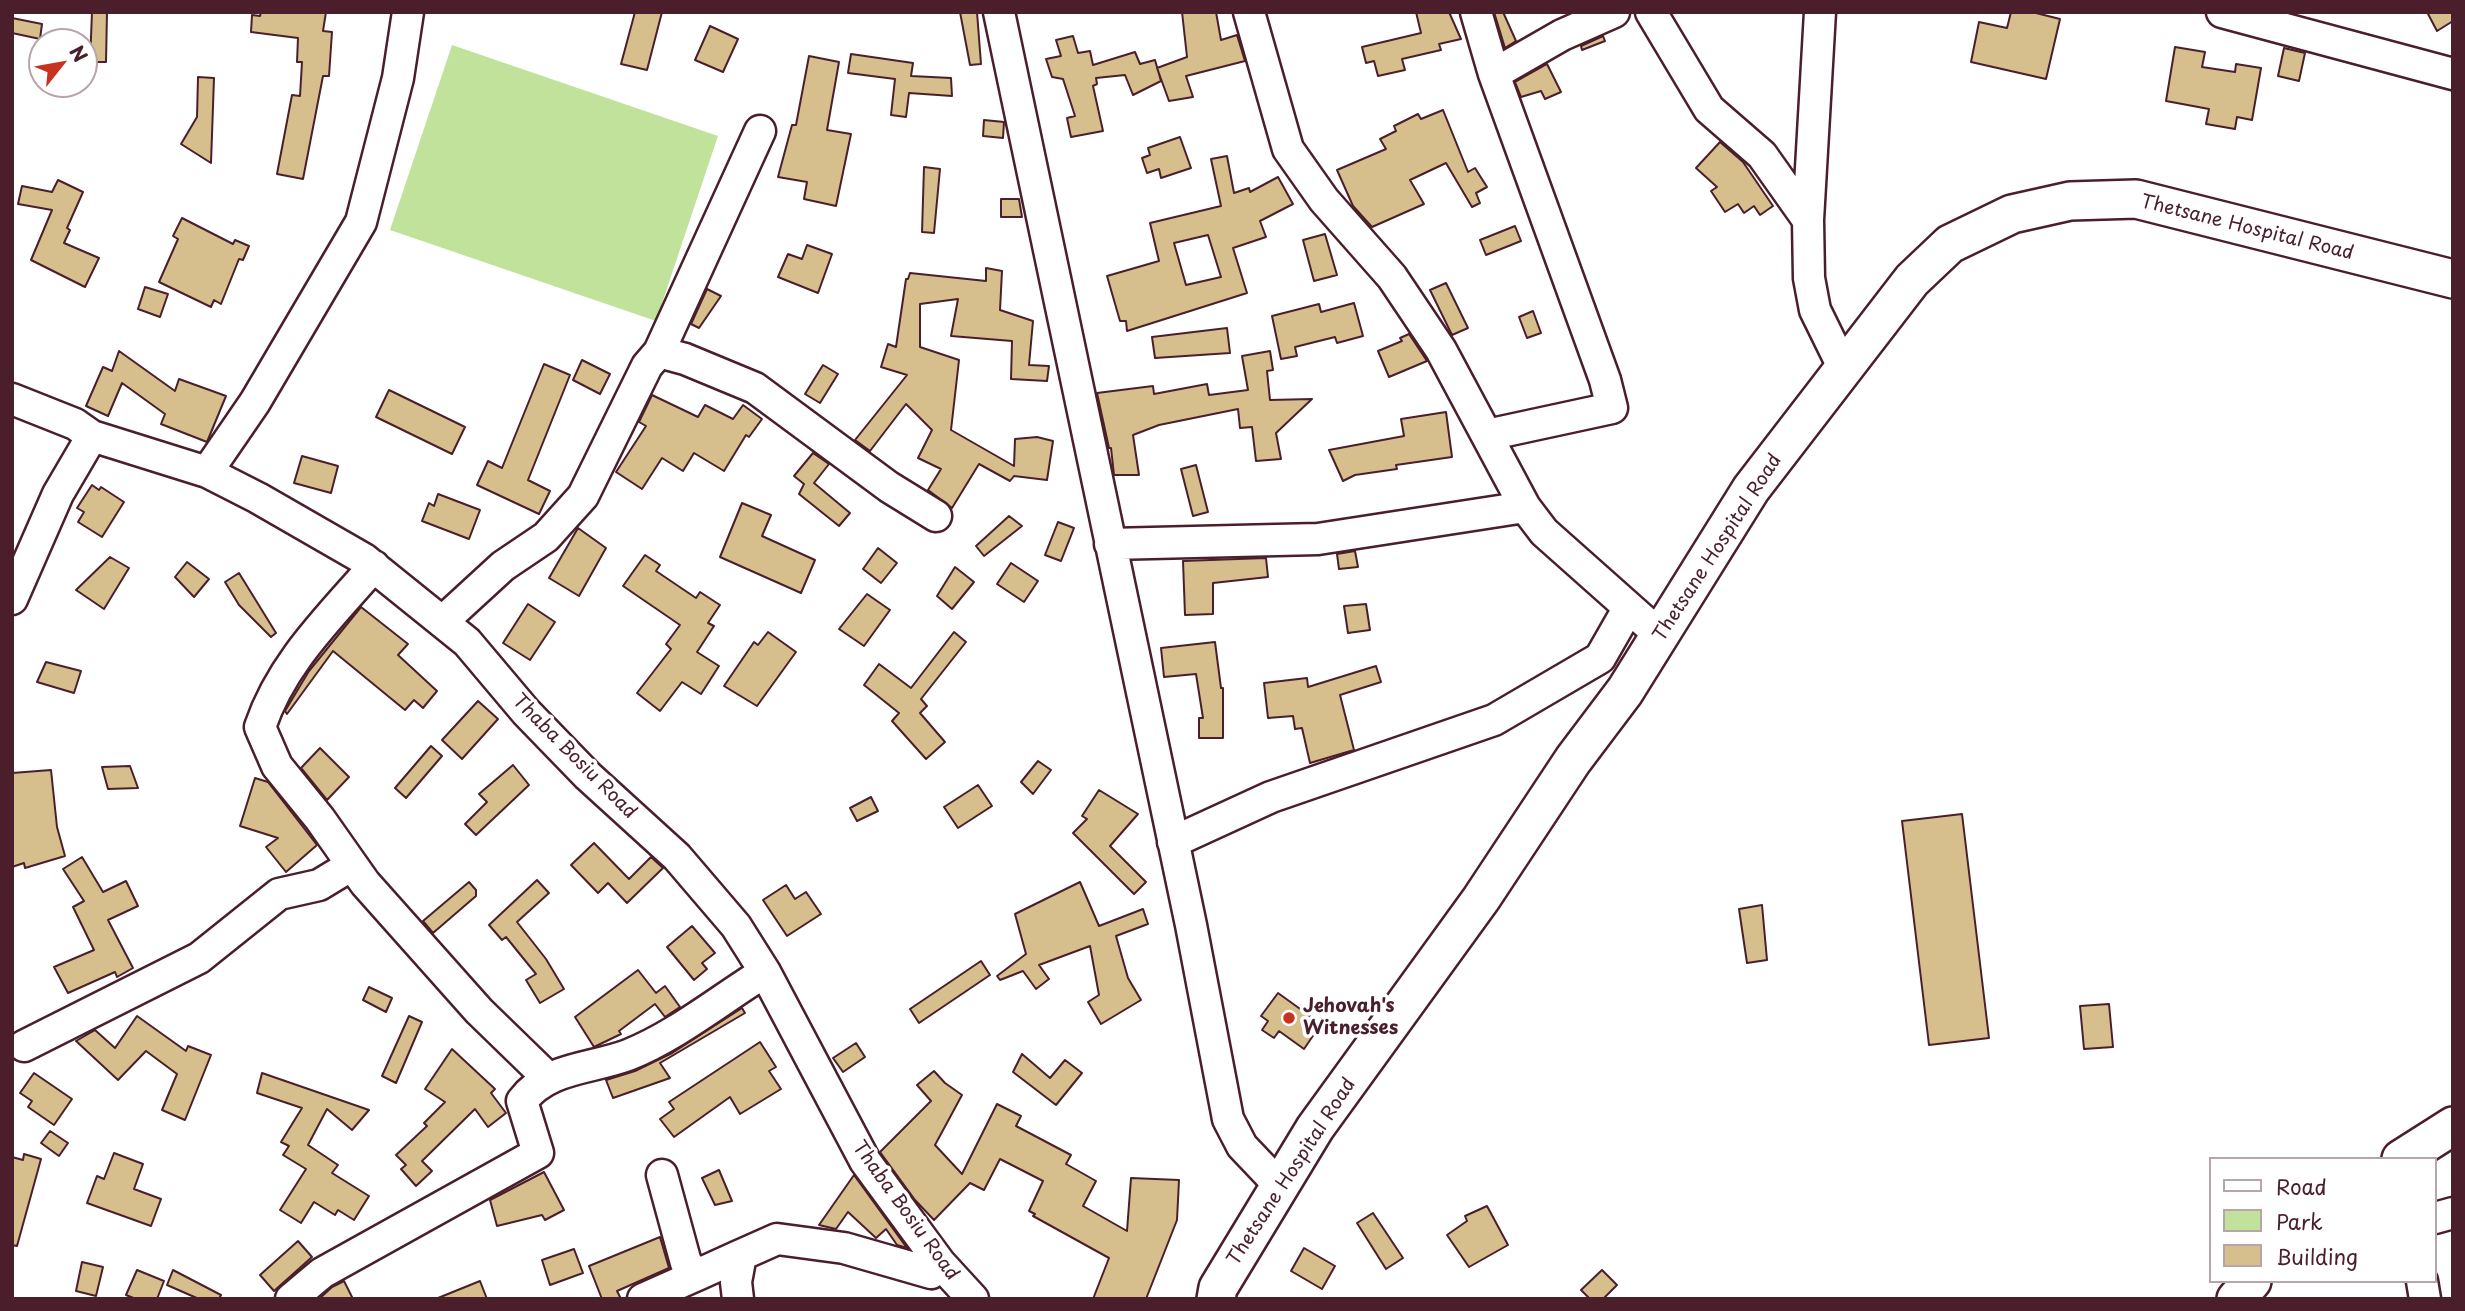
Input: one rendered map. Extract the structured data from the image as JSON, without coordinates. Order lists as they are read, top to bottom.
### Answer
{
  "streets": {
    "main road": ["Thetsane Hospital Road"],
    "street": ["Thaba Bosiu Road"]
  },
  "places": ["Jehovah's Witnesses"],
  "legend": ["Road", "Park", "Building"],
  "north": "top right"
}
